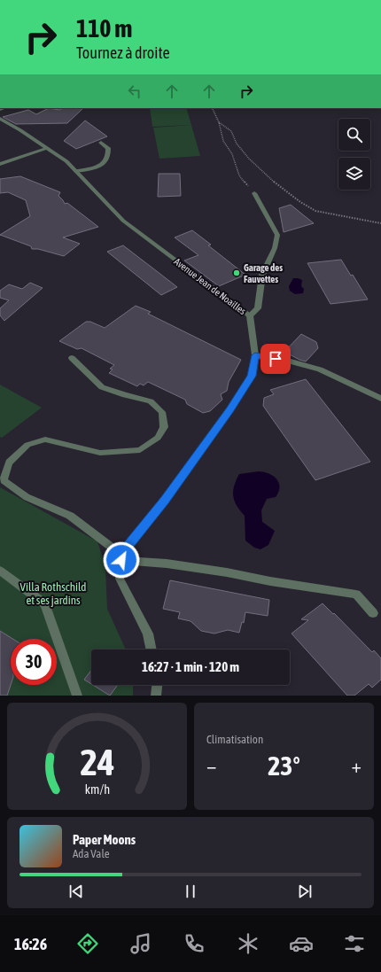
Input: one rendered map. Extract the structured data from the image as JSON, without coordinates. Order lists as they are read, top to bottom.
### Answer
{
  "streets": {
    "street": ["Avenue Jean de Noailles"]
  },
  "parks": ["Villa Rothschild et ses jardins"],
  "places": ["Garage des Fauvettes"],
  "page": {
    "turn": ["110 m", "Tournez à droite"],
    "limit": "30",
    "trip": "16:27 · 1 min · 120 m",
    "tile": "Climatisation",
    "heat": ["−", "23°", "+"],
    "song": ["Paper Moons", "Ada Vale"],
    "tabs": "16:26",
    "gauge": ["24", "km/h"]
  }
}
